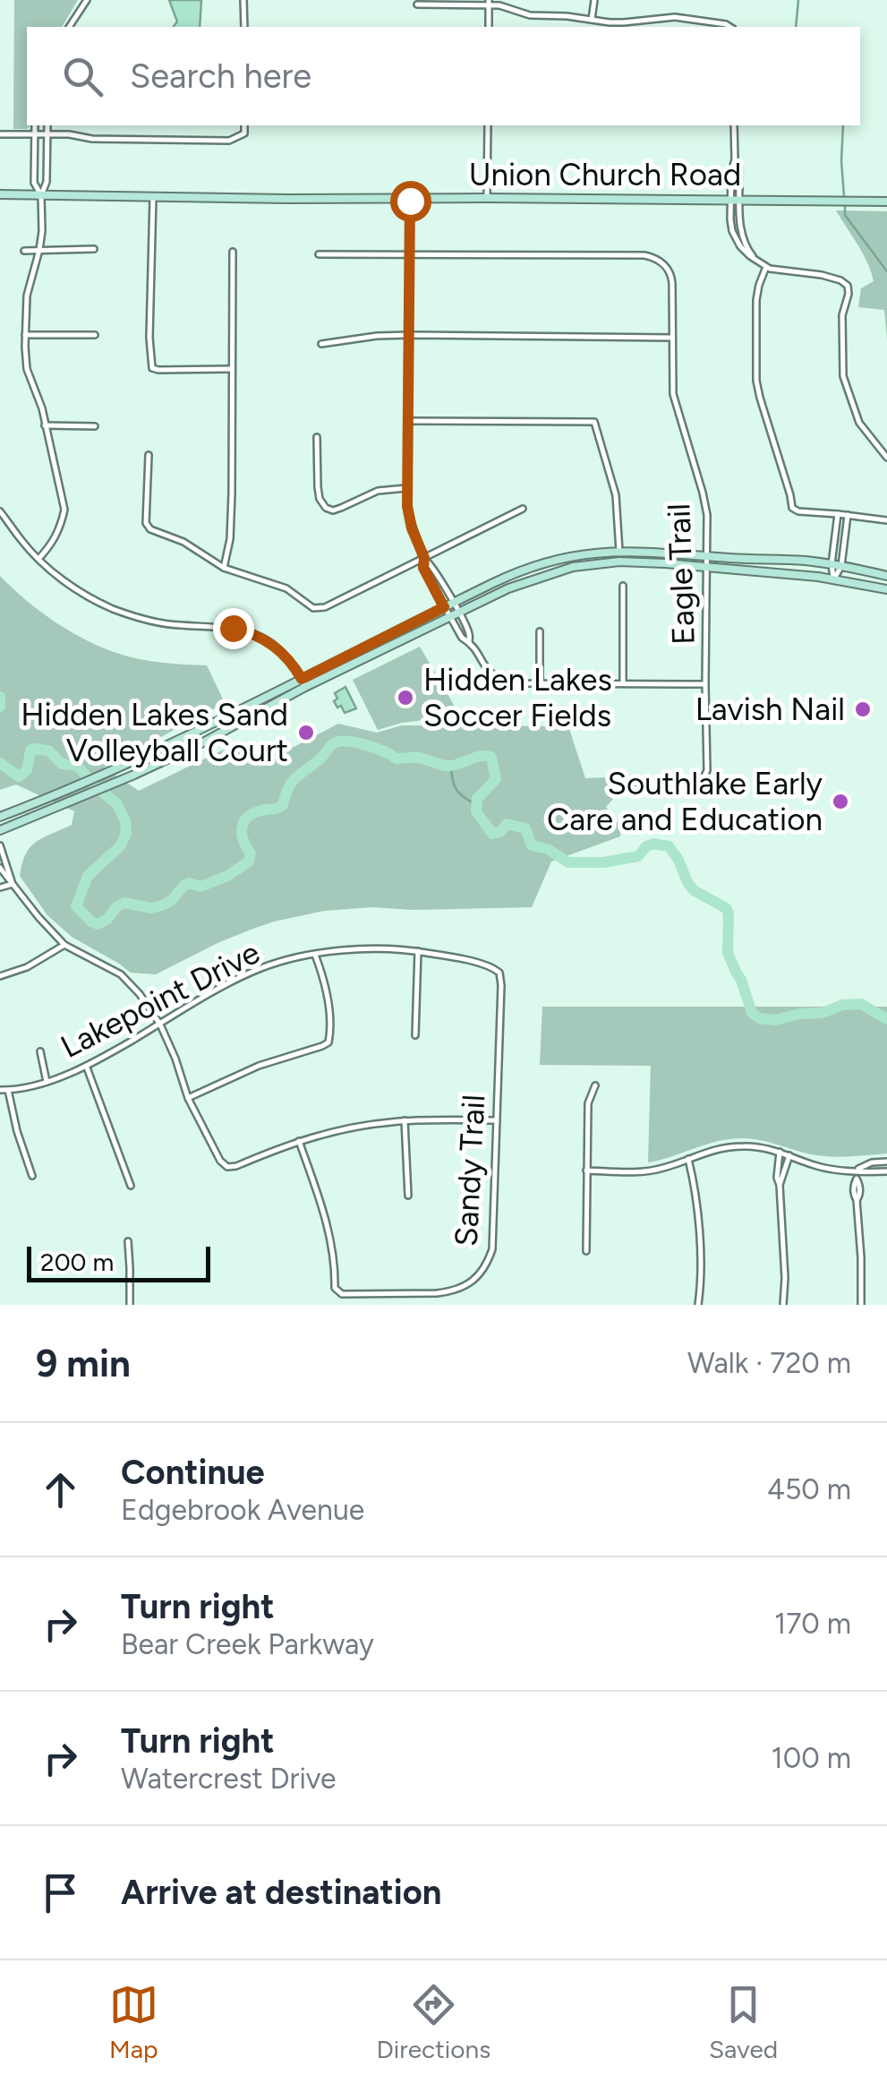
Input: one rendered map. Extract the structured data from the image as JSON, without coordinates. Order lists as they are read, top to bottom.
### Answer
{
  "streets": {
    "main road": ["Union Church Road"],
    "street": ["Eagle Trail", "Lakepoint Drive", "Sandy Trail"]
  },
  "crossings": [
    ["Lakepoint Drive", "Sandy Trail"]
  ],
  "places": [
    "Hidden Lakes Soccer Fields",
    "Lavish Nail",
    "Hidden Lakes Sand Volleyball Court",
    "Southlake Early Care and Education"
  ],
  "scale_bar": "200 m",
  "page": {
    "search": "Search here",
    "scale": "200 m",
    "heading": ["9 min", "Walk · 720 m"],
    "list": [
      ["Continue", "Edgebrook Avenue", "450 m"],
      ["Turn right", "Bear Creek Parkway", "170 m"],
      ["Turn right", "Watercrest Drive", "100 m"],
      "Arrive at destination"
    ],
    "nav": ["Map", "Directions", "Saved"]
  }
}
